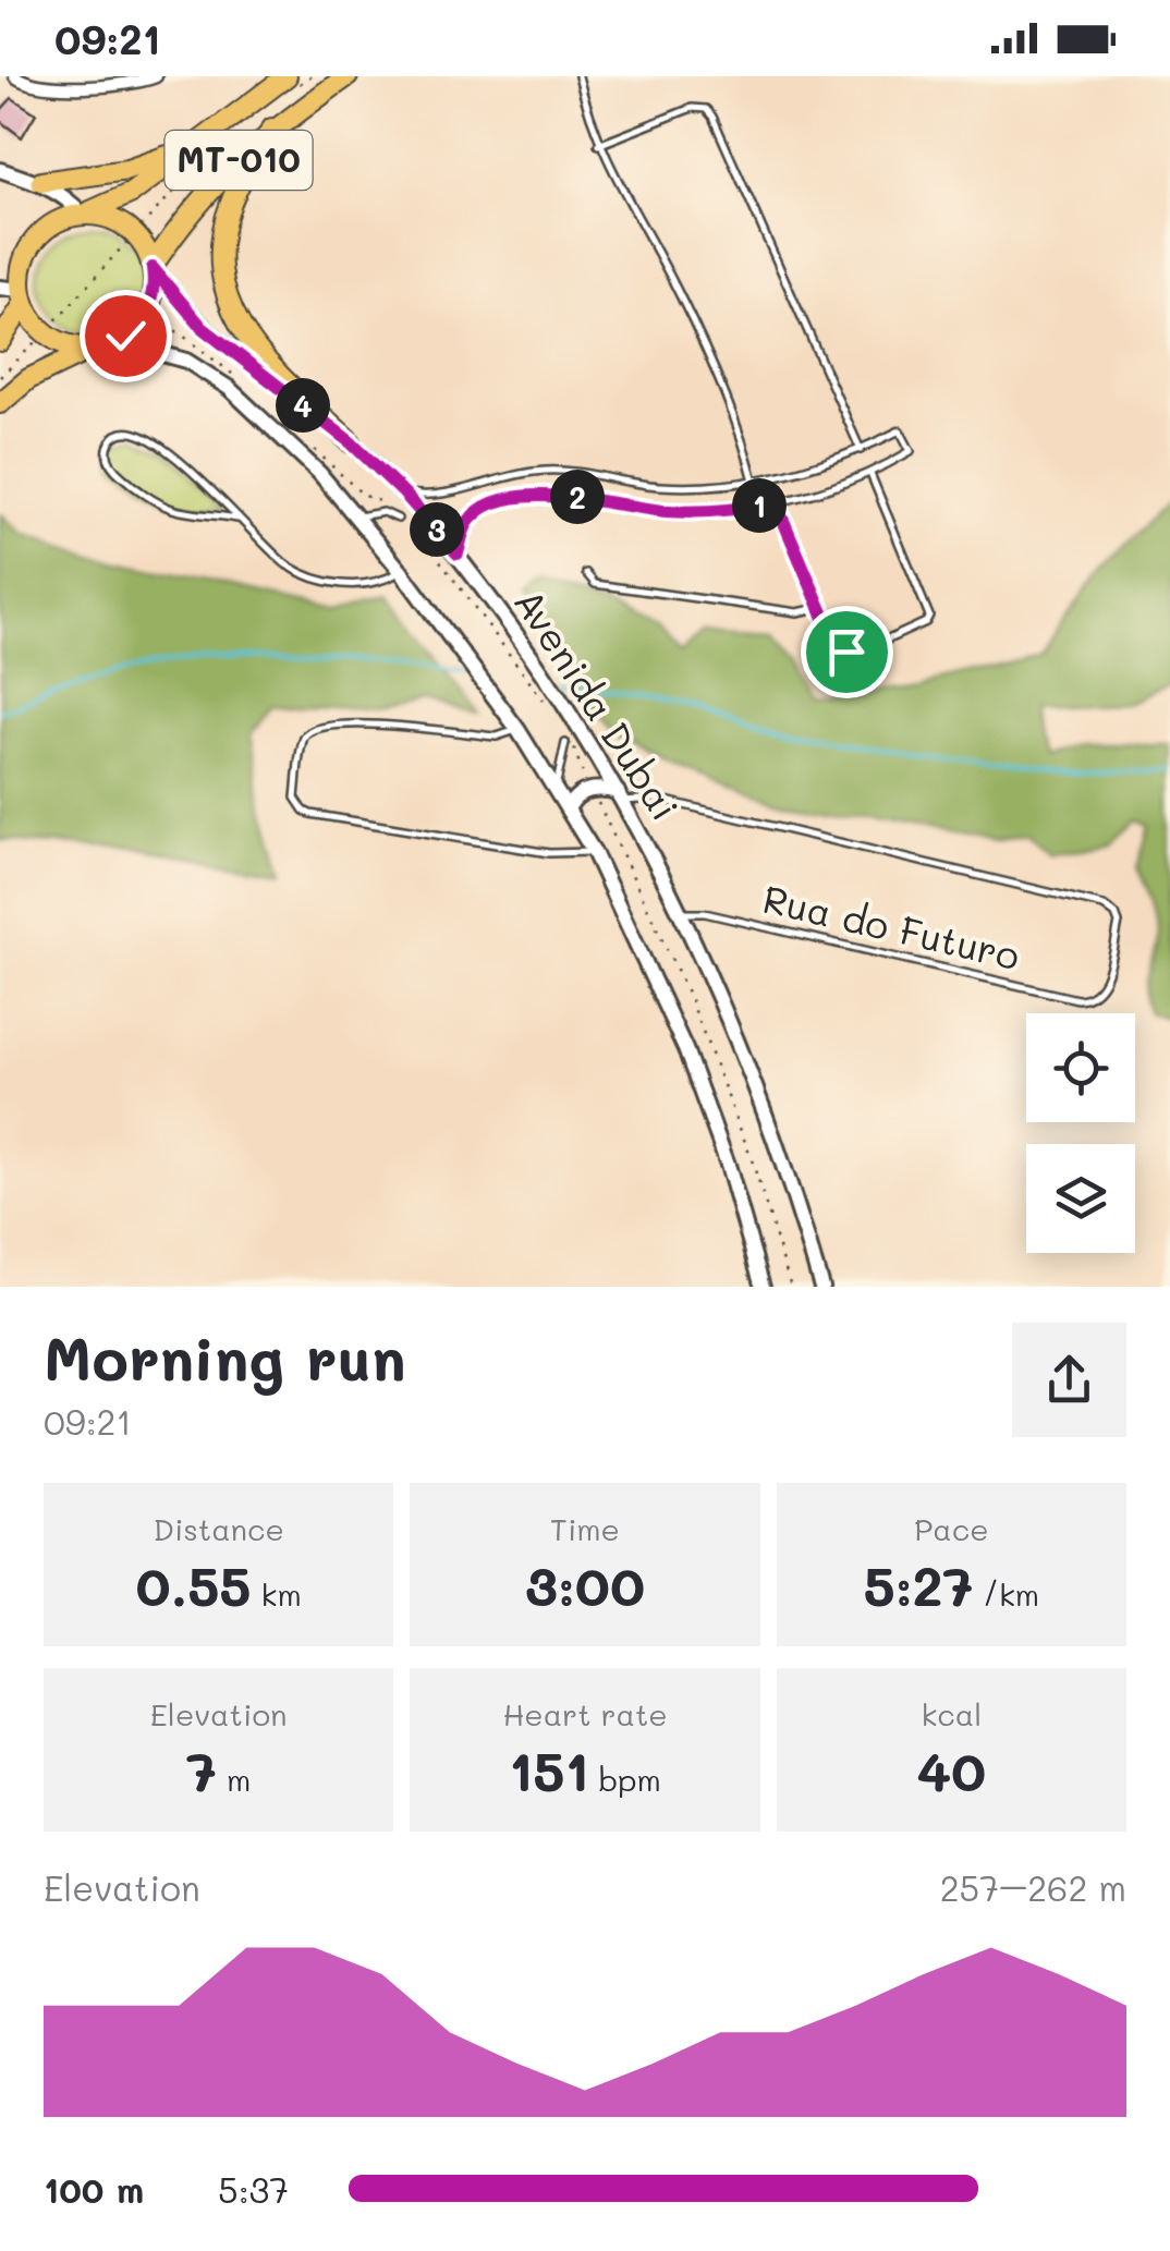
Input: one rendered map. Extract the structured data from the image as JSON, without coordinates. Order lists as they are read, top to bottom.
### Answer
{
  "streets": {
    "main road": ["MT-010"],
    "street": ["Avenida Dubai"],
    "lane": ["Rua do Futuro"]
  },
  "crossings": [
    ["MT-010", "Avenida Dubai"],
    ["Avenida Dubai", "Rua do Futuro"]
  ],
  "page": {
    "status": "09:21",
    "pins": [
      "4",
      "2",
      "1",
      "3"
    ],
    "heading": ["Morning run", "09:21"],
    "stats": [
      ["Distance", "0.55 km"],
      ["Time", "3:00"],
      ["Pace", "5:27 /km"],
      ["Elevation", "7 m"],
      ["Heart rate", "151 bpm"],
      ["kcal", "40"]
    ],
    "chart": ["Elevation", "257–262 m"],
    "list": [
      {
        "name": "100 m",
        "note": "5:37"
      }
    ]
  }
}
